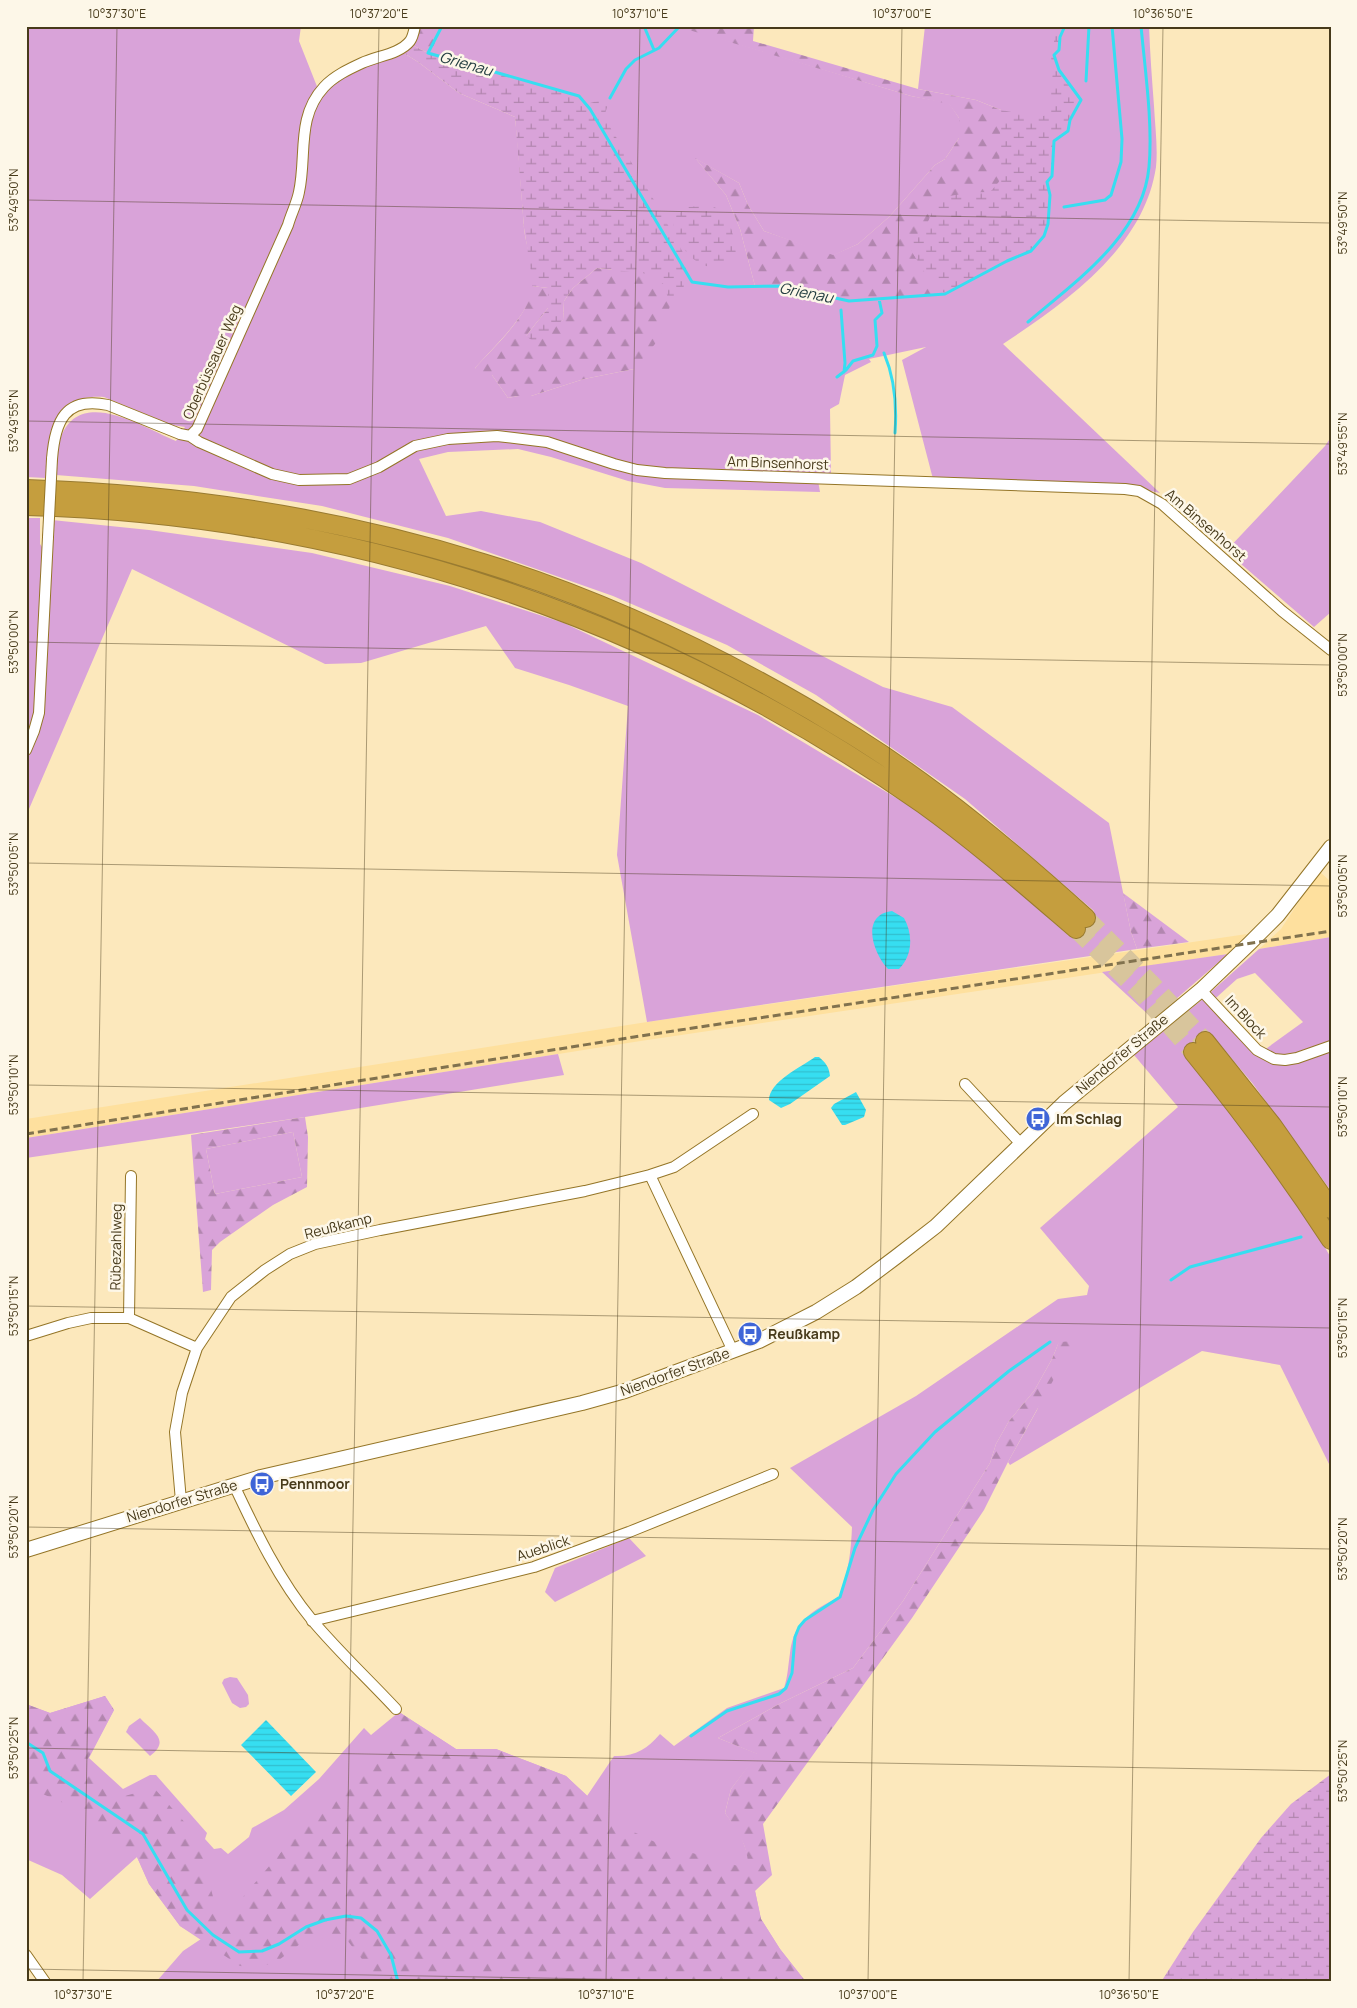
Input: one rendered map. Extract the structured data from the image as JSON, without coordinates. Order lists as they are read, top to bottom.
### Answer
{
  "streets": {
    "main road": ["Niendorfer Straße"],
    "street": [
      "Oberbüssauer Weg",
      "Am Binsenhorst",
      "Im Block",
      "Reußkamp",
      "Rübezahlweg",
      "Aueblick"
    ]
  },
  "crossings": [
    ["Oberbüssauer Weg", "Am Binsenhorst"],
    ["Im Block", "Niendorfer Straße"],
    ["Niendorfer Straße", "Reußkamp"]
  ],
  "water": ["Grienau"],
  "places": {
    "bus stop": ["Im Schlag", "Reußkamp", "Pennmoor"]
  },
  "coordinates": [
    "10°37'30\"E",
    "10°37'20\"E",
    "10°37'10\"E",
    "10°37'00\"E",
    "10°36'50\"E",
    "53°49'50\"N",
    "53°49'55\"N",
    "53°50'00\"N",
    "53°50'05\"N",
    "53°50'10\"N",
    "53°50'15\"N",
    "53°50'20\"N",
    "53°50'25\"N"
  ]
}
